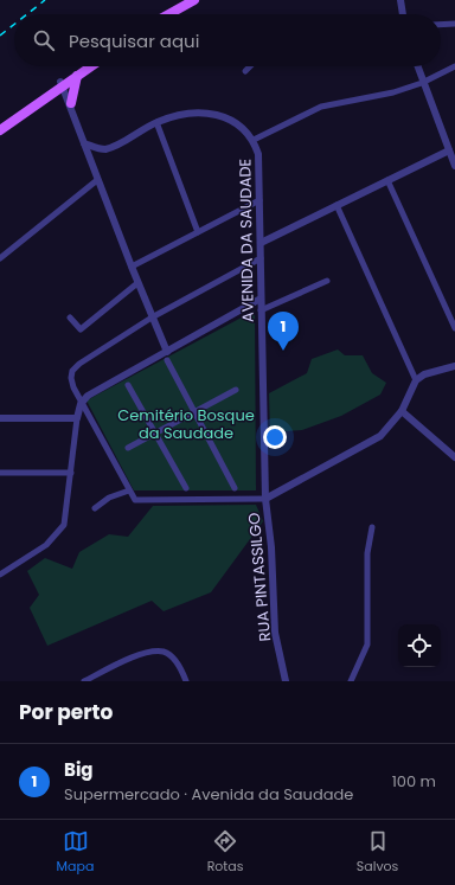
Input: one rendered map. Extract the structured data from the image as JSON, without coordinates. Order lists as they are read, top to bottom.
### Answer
{
  "streets": {
    "street": ["AVENIDA DA SAUDADE", "RUA PINTASSILGO"]
  },
  "crossings": [
    ["AVENIDA DA SAUDADE", "RUA PINTASSILGO"]
  ],
  "parks": ["Cemitério Bosque da Saudade"],
  "page": {
    "search": "Pesquisar aqui",
    "pins": "1",
    "heading": "Por perto",
    "list": [
      {
        "mark": "1",
        "name": "Big",
        "note": "Supermercado · Avenida da Saudade",
        "value": "100 m"
      }
    ],
    "nav": ["Mapa", "Rotas", "Salvos"]
  }
}
